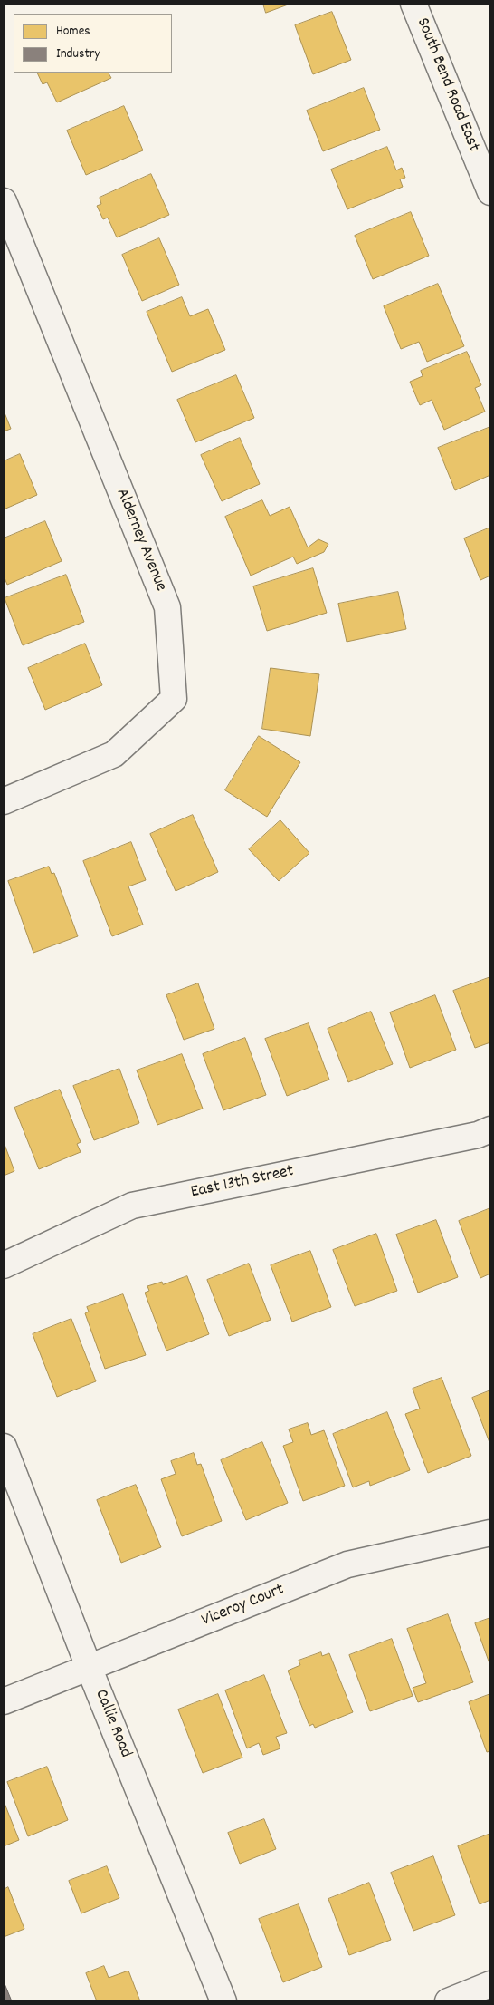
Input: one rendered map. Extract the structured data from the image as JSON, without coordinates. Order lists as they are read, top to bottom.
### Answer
{
  "streets": {
    "street": [
      "South Bend Road East",
      "Alderney Avenue",
      "East 13th Street",
      "Viceroy Court",
      "Callie Road"
    ]
  },
  "crossings": [
    ["Viceroy Court", "Callie Road"]
  ],
  "legend": ["Homes", "Industry"]
}
